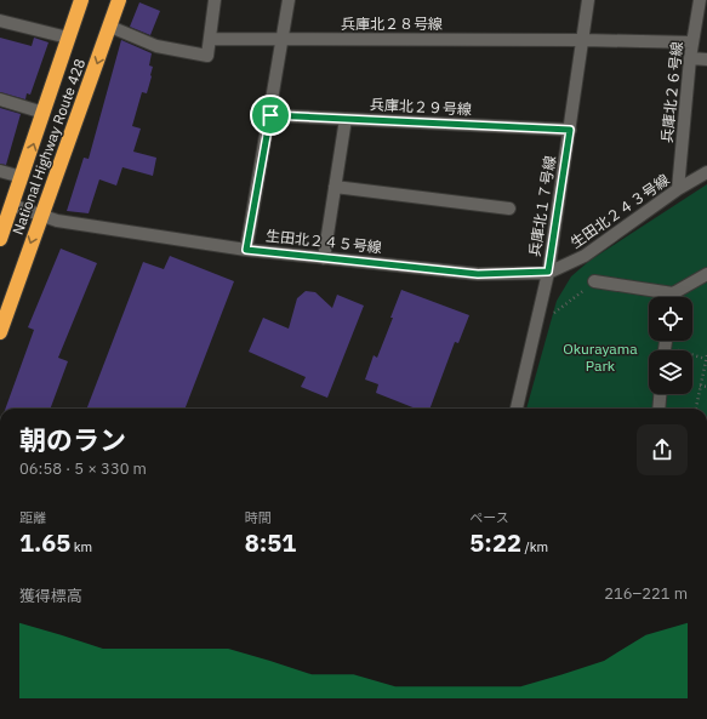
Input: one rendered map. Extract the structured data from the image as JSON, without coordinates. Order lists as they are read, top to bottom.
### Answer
{
  "streets": {
    "highway": ["National Highway Route 428"],
    "street": [
      "兵庫北２８号線",
      "兵庫北２６号線",
      "兵庫北２９号線",
      "兵庫北１７号線",
      "生田北２４３号線",
      "生田北２４５号線"
    ]
  },
  "crossings": [
    ["兵庫北２８号線", "兵庫北２６号線"],
    ["兵庫北２８号線", "兵庫北１７号線"],
    ["兵庫北２６号線", "生田北２４３号線"],
    ["兵庫北２９号線", "兵庫北１７号線"],
    ["National Highway Route 428", "生田北２４５号線"],
    ["兵庫北１７号線", "生田北２４３号線"],
    ["兵庫北１７号線", "生田北２４５号線"],
    ["生田北２４３号線", "生田北２４５号線"]
  ],
  "parks": ["Okurayama Park"],
  "page": {
    "heading": ["朝のラン", "06:58 · 5 × 330 m"],
    "stats": [
      ["距離", "1.65 km"],
      ["時間", "8:51"],
      ["ペース", "5:22 /km"]
    ],
    "chart": ["獲得標高", "216–221 m"]
  }
}
